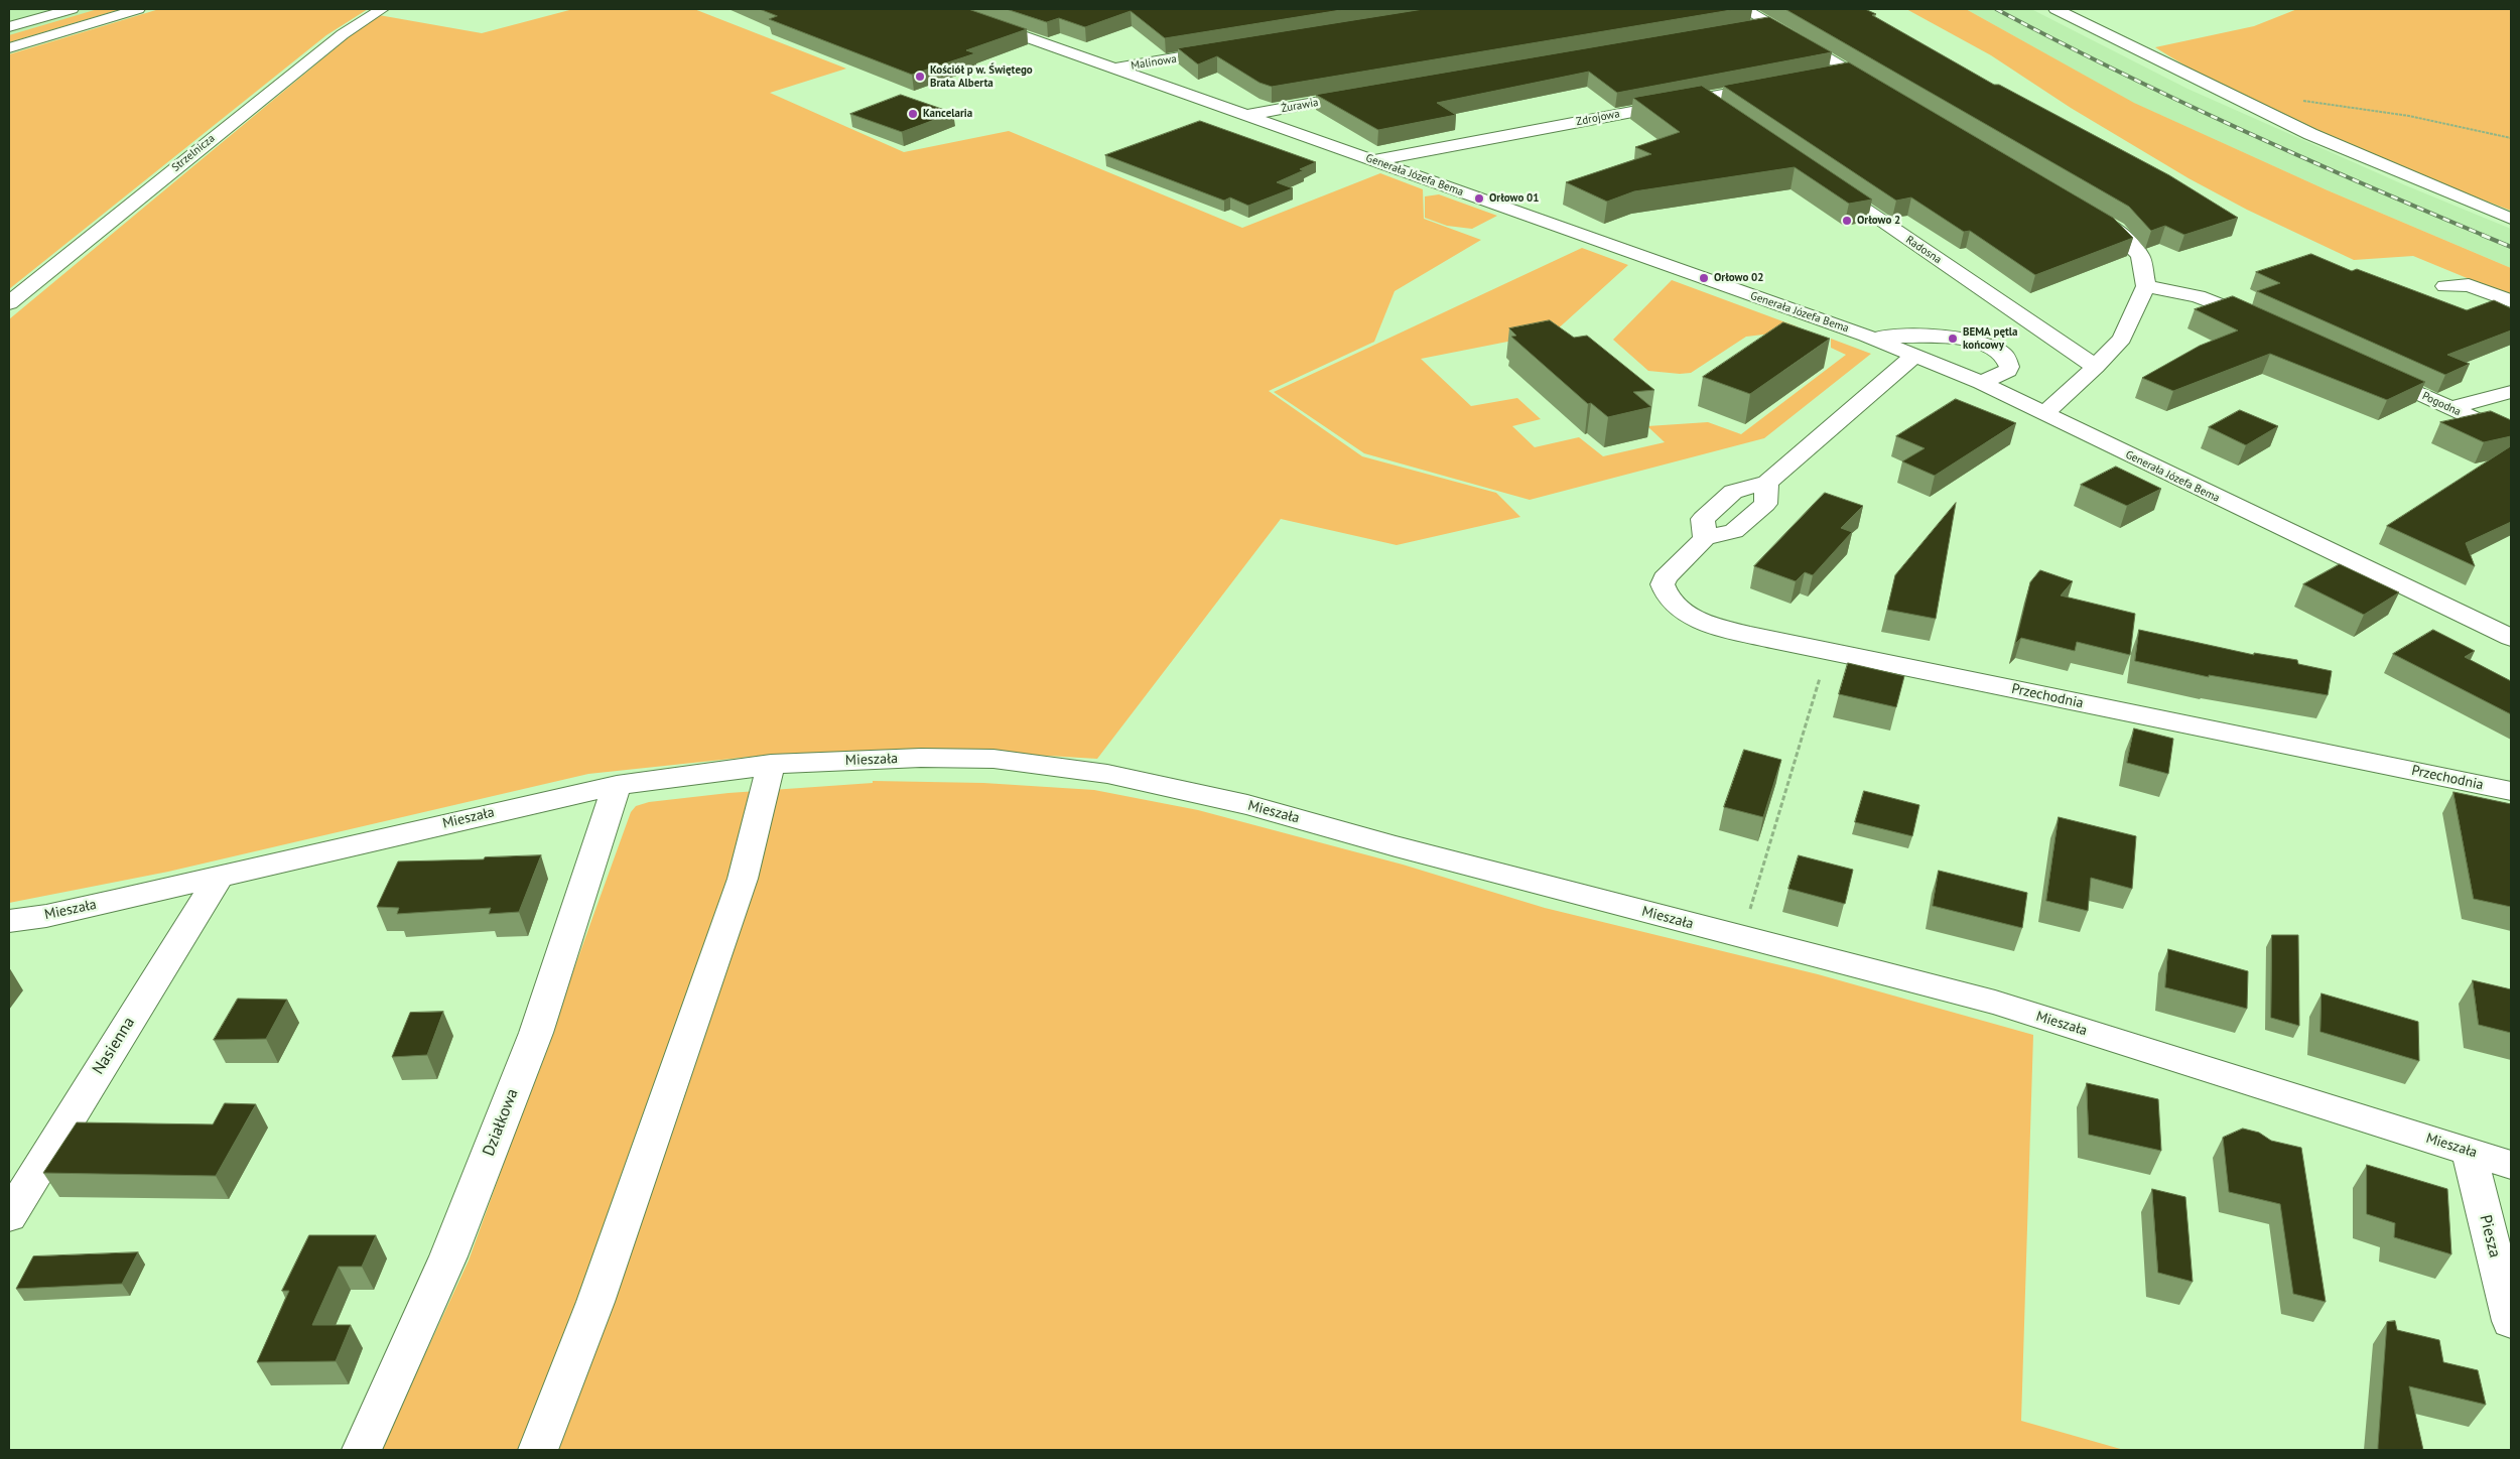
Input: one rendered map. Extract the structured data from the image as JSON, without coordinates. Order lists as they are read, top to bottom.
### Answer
{
  "streets": {
    "street": [
      "Malinowa",
      "Żurawia",
      "Zdrojowa",
      "Strzelnicza",
      "Generała Józefa Bema",
      "Radosna",
      "Pogodna",
      "Przechodnia",
      "Mieszała",
      "Nasienna",
      "Działkowa",
      "Piesza"
    ]
  },
  "crossings": [
    ["Malinowa", "Generała Józefa Bema"],
    ["Żurawia", "Generała Józefa Bema"],
    ["Zdrojowa", "Generała Józefa Bema"],
    ["Generała Józefa Bema", "Przechodnia"],
    ["Mieszała", "Nasienna"],
    ["Mieszała", "Działkowa"],
    ["Mieszała", "Piesza"]
  ],
  "places": [
    "Kościół p w. Świętego Brata Alberta",
    "Kancelaria",
    "Orłowo 01",
    "Orłowo 2",
    "Orłowo 02",
    "BEMA pętla końcowy"
  ]
}
